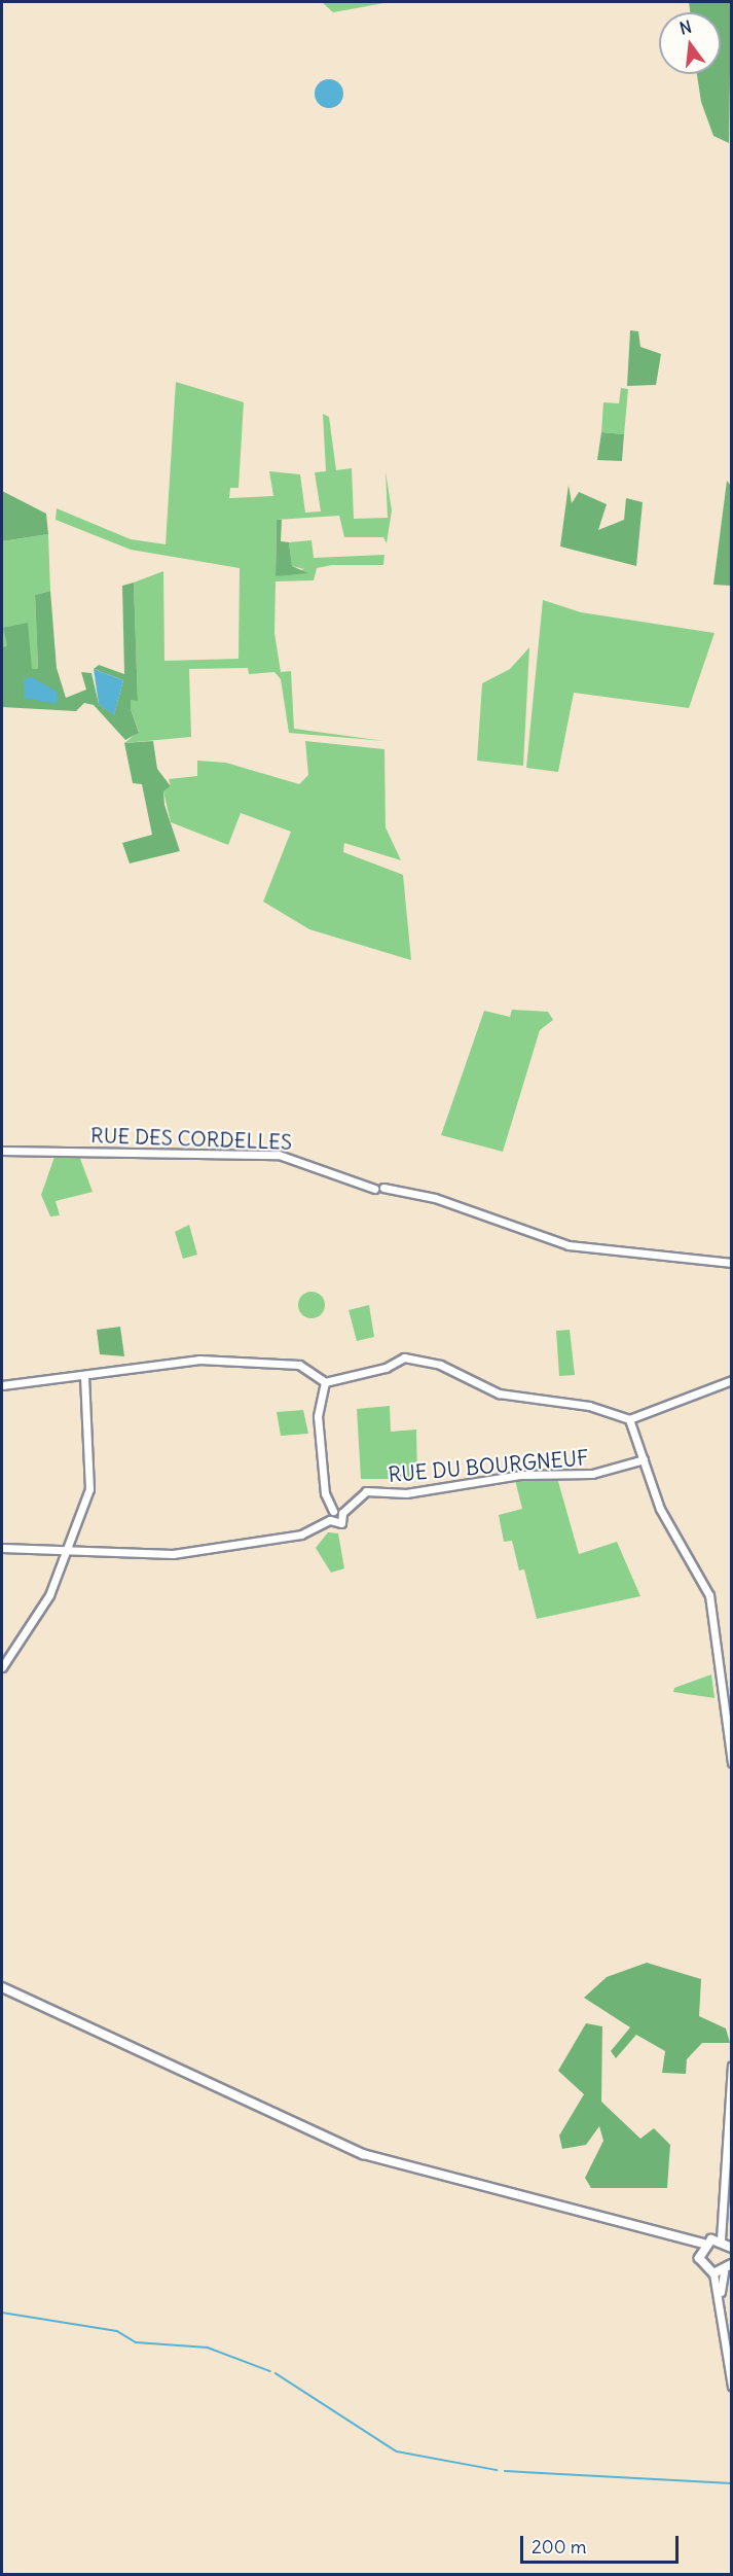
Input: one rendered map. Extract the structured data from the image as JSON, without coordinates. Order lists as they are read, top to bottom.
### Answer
{
  "streets": {
    "street": ["RUE DES CORDELLES", "RUE DU BOURGNEUF"]
  },
  "scale_bar": "200 m",
  "north": "top"
}
